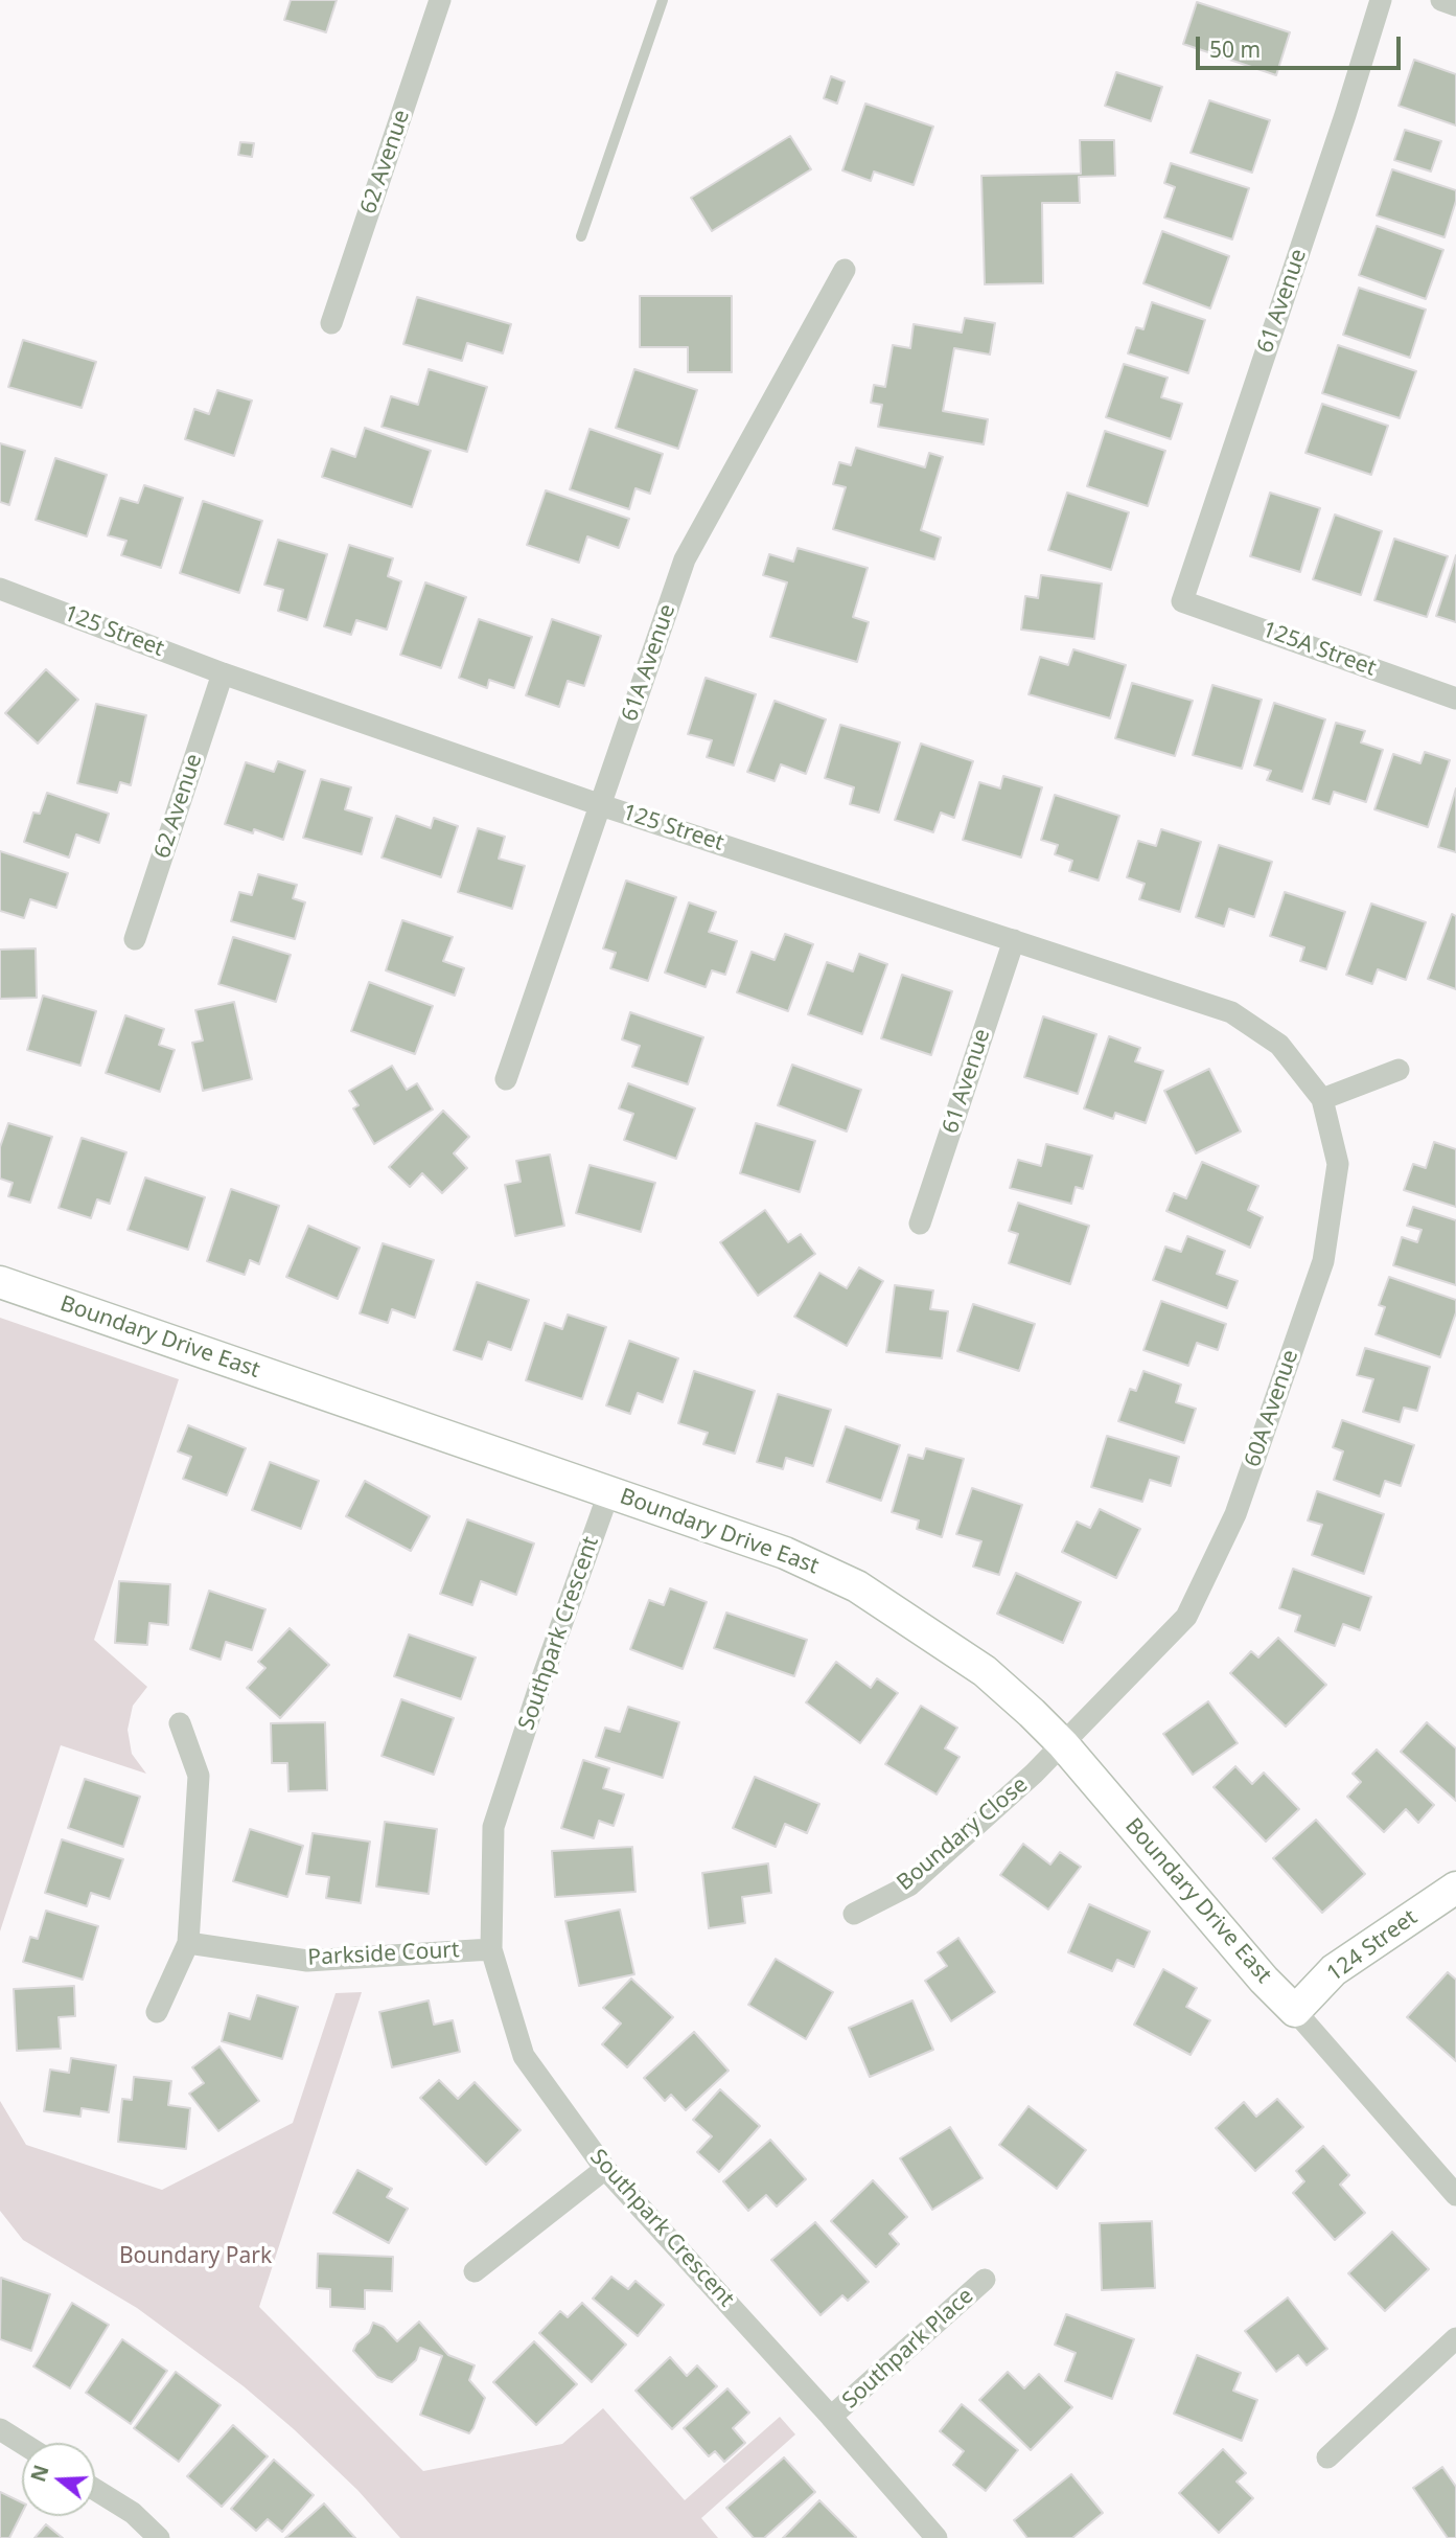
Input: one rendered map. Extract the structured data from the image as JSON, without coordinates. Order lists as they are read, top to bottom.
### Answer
{
  "streets": {
    "street": [
      "62 Avenue",
      "61 Avenue",
      "125 Street",
      "125A Street",
      "61A Avenue",
      "Boundary Drive East",
      "60A Avenue",
      "Southpark Crescent",
      "Boundary Close",
      "124 Street",
      "Parkside Court",
      "Southpark Place"
    ]
  },
  "crossings": [
    ["62 Avenue", "125 Street"],
    ["61 Avenue", "125 Street"],
    ["61 Avenue", "125A Street"],
    ["125 Street", "61A Avenue"],
    ["125 Street", "60A Avenue"],
    ["Boundary Drive East", "60A Avenue"],
    ["Boundary Drive East", "Southpark Crescent"],
    ["Boundary Drive East", "Boundary Close"],
    ["Boundary Drive East", "124 Street"],
    ["60A Avenue", "Boundary Close"],
    ["Southpark Crescent", "Parkside Court"],
    ["Southpark Crescent", "Southpark Place"]
  ],
  "parks": ["Boundary Park"],
  "scale_bar": "50 m",
  "north": "left"
}
